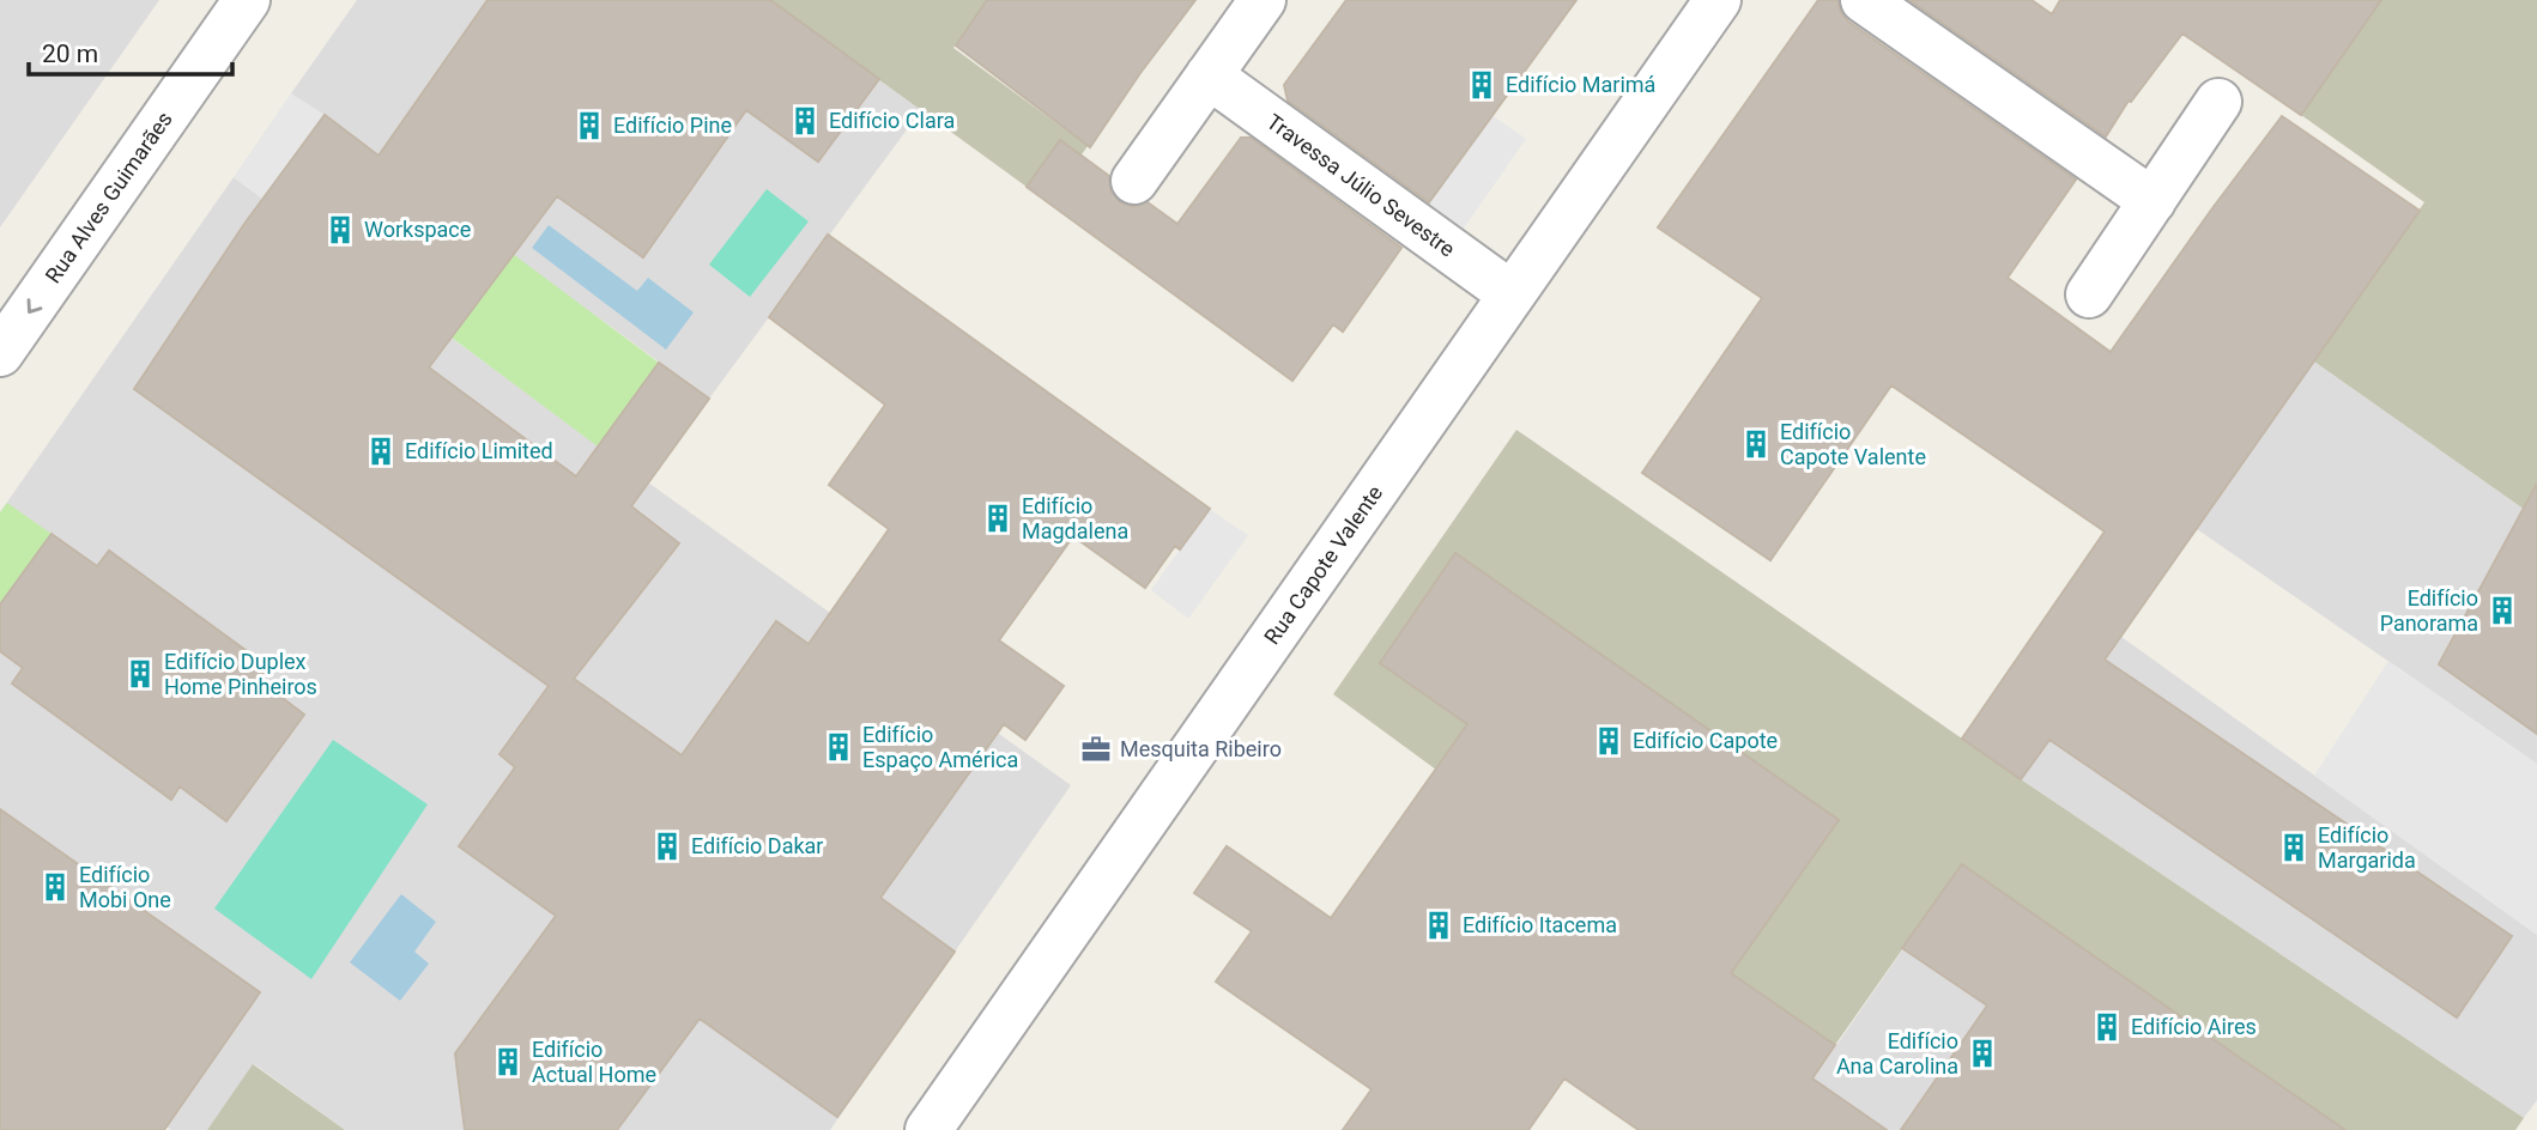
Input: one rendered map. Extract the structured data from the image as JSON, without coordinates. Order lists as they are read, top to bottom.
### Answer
{
  "streets": {
    "street": ["Travessa Júlio Sevestre", "Rua Alves Guimarães", "Rua Capote Valente"]
  },
  "crossings": [
    ["Travessa Júlio Sevestre", "Rua Capote Valente"]
  ],
  "one_way": ["Rua Alves Guimarães"],
  "places": {
    "building": [
      "Edifício Marimá",
      "Edifício Clara",
      "Edifício Pine",
      "Workspace",
      "Edifício Capote Valente",
      "Edifício Limited",
      "Edifício Magdalena",
      "Edifício Panorama",
      "Edifício Duplex Home Pinheiros",
      "Edifício Capote",
      "Edifício Espaço América",
      "Edifício Dakar",
      "Edifício Margarida",
      "Edifício Mobi One",
      "Edifício Itacema",
      "Edifício Aires",
      "Edifício Ana Carolina",
      "Edifício Actual Home"
    ],
    "office": ["Mesquita Ribeiro"]
  },
  "scale_bar": "20 m"
}
